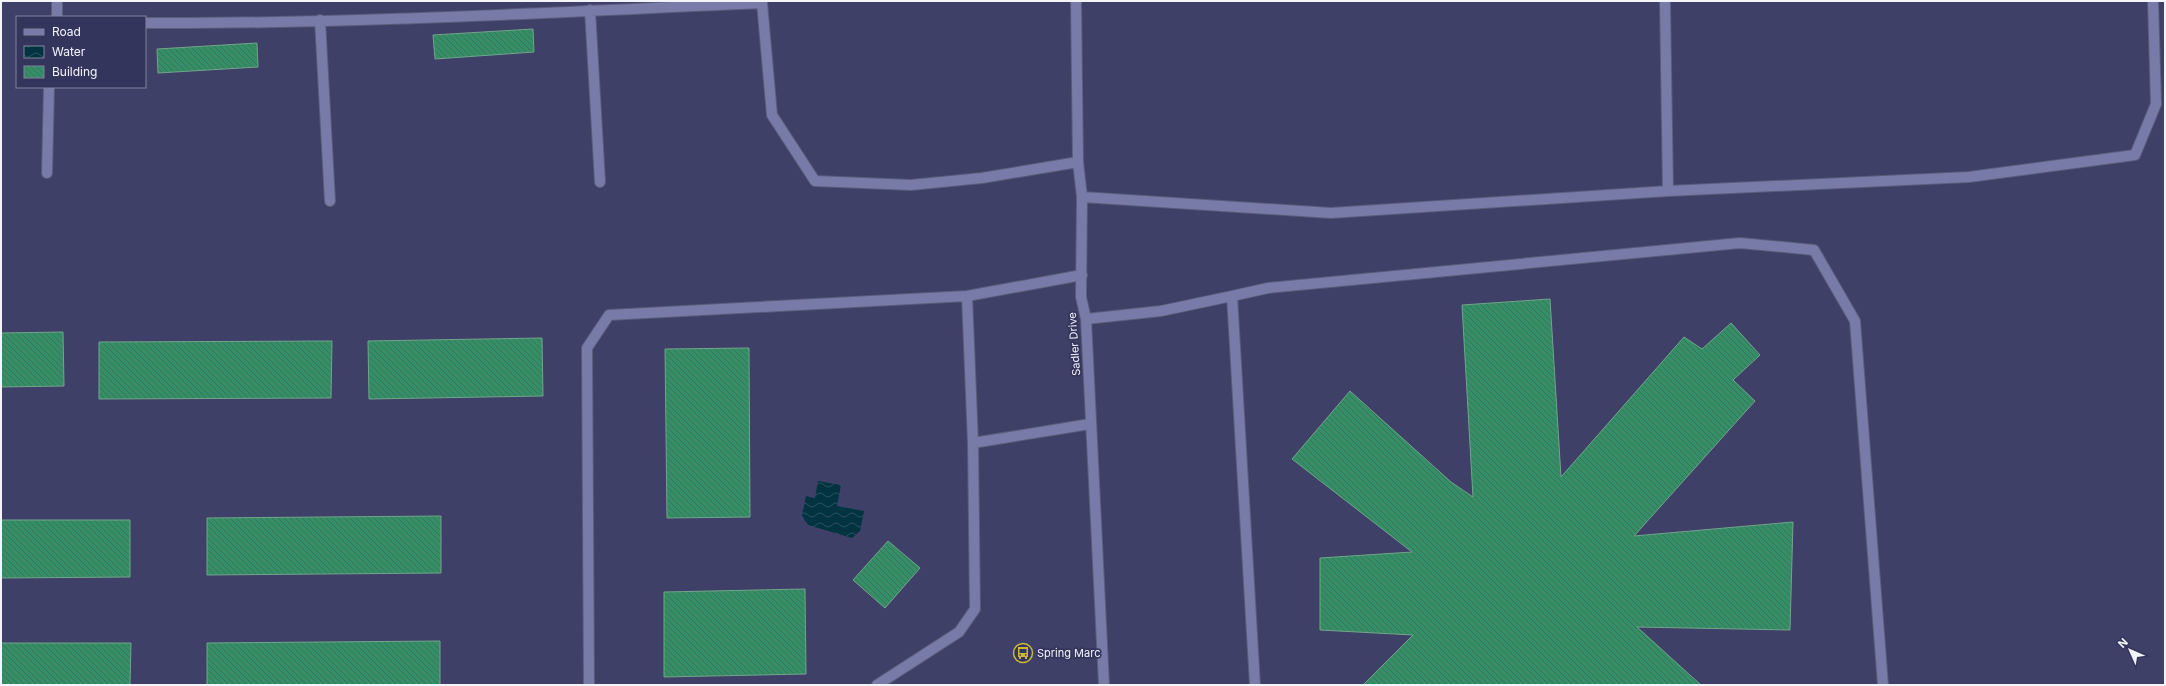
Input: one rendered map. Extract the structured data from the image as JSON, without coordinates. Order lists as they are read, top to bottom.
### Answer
{
  "streets": {
    "street": ["Sadler Drive"]
  },
  "places": {
    "bus stop": ["Spring Marc"]
  },
  "legend": ["Road", "Water", "Building"],
  "north": "top left"
}
